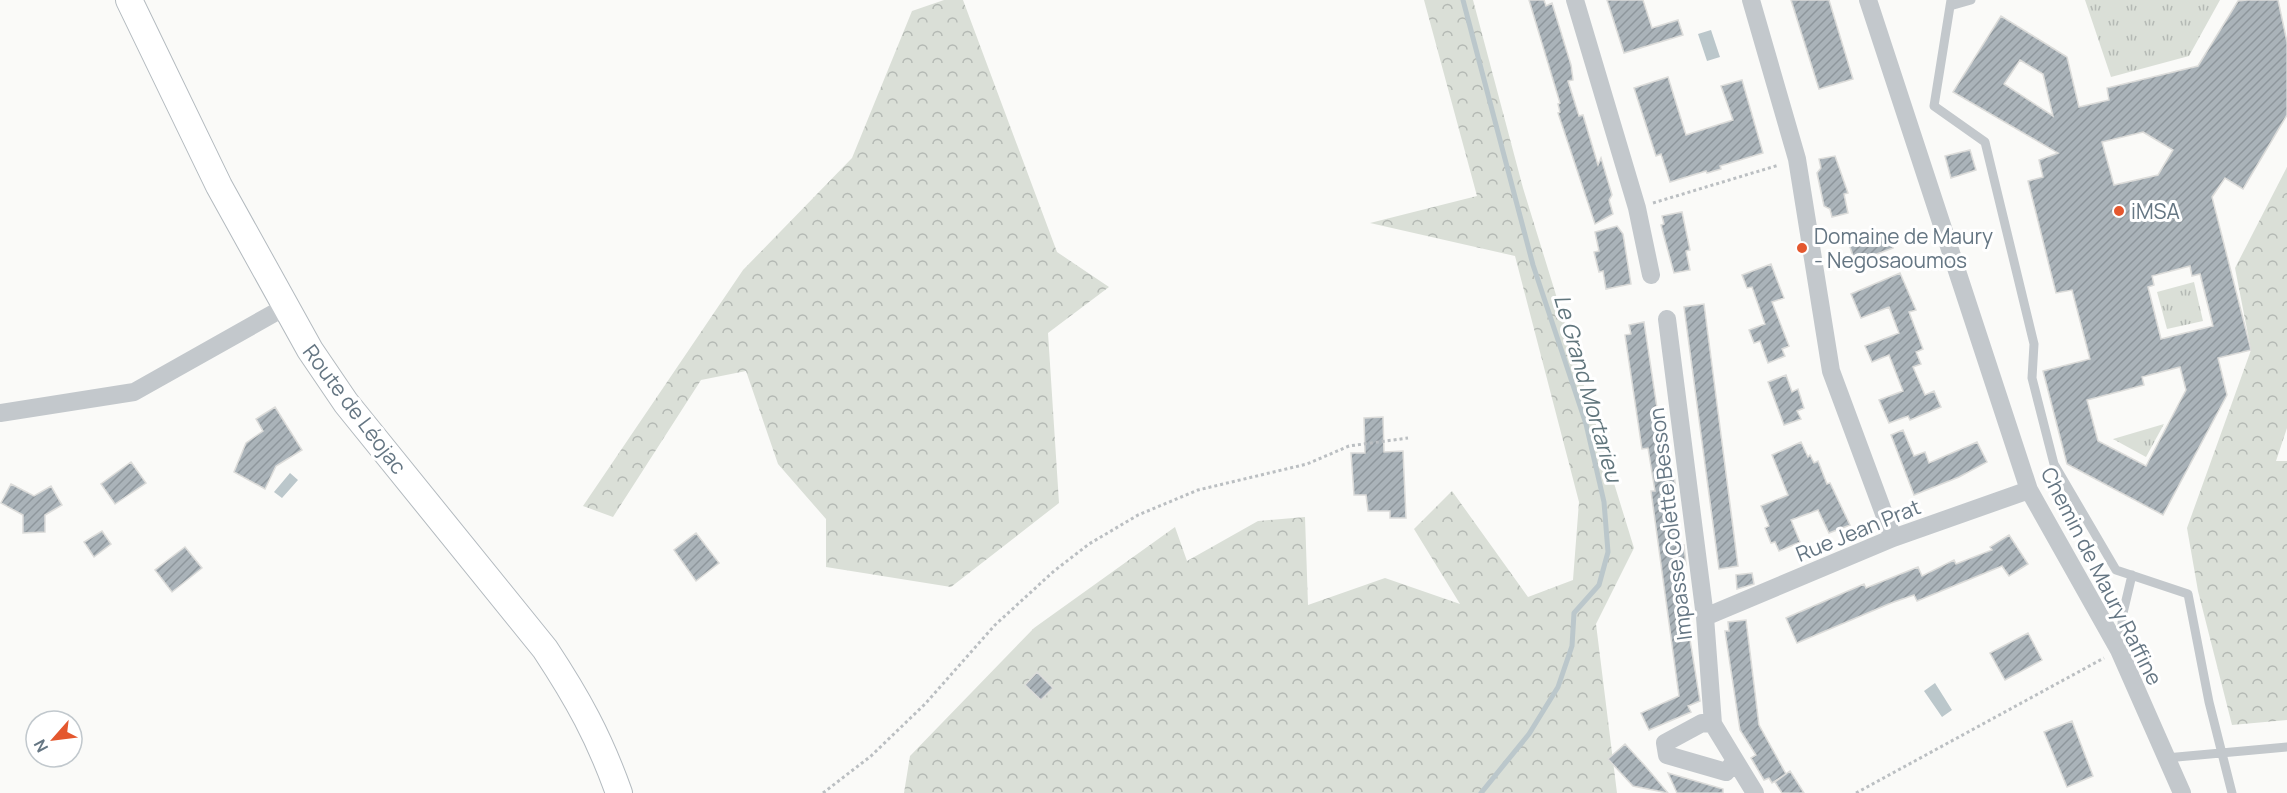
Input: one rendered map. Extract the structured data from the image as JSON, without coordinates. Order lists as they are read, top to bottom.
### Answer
{
  "streets": {
    "main road": ["Route de Léojac"],
    "street": ["Impasse Colette Besson", "Rue Jean Prat", "Chemin de Maury Raffine"]
  },
  "crossings": [
    ["Impasse Colette Besson", "Rue Jean Prat"],
    ["Rue Jean Prat", "Chemin de Maury Raffine"]
  ],
  "water": ["Le Grand Mortarieu"],
  "places": ["iMSA", "Domaine de Maury - Negosaoumos"],
  "north": "bottom left"
}
